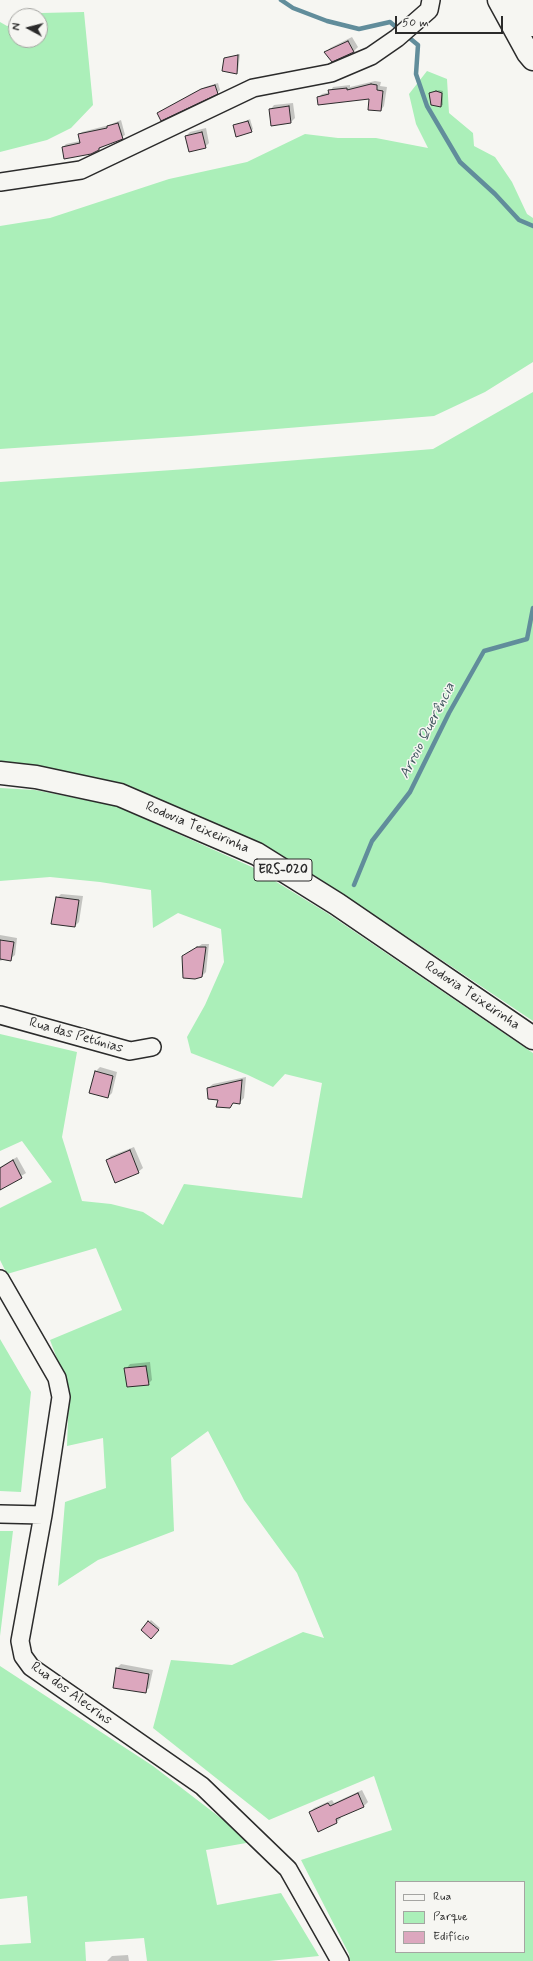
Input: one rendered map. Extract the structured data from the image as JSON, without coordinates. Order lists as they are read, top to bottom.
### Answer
{
  "streets": {
    "main road": ["Rodovia Teixeirinha", "ERS-020"],
    "street": ["Rua das Petúnias", "Rua dos Alecrins"]
  },
  "water": ["Arroio Querência"],
  "legend": ["Rua", "Parque", "Edifício"],
  "scale_bar": "50 m",
  "north": "left"
}
